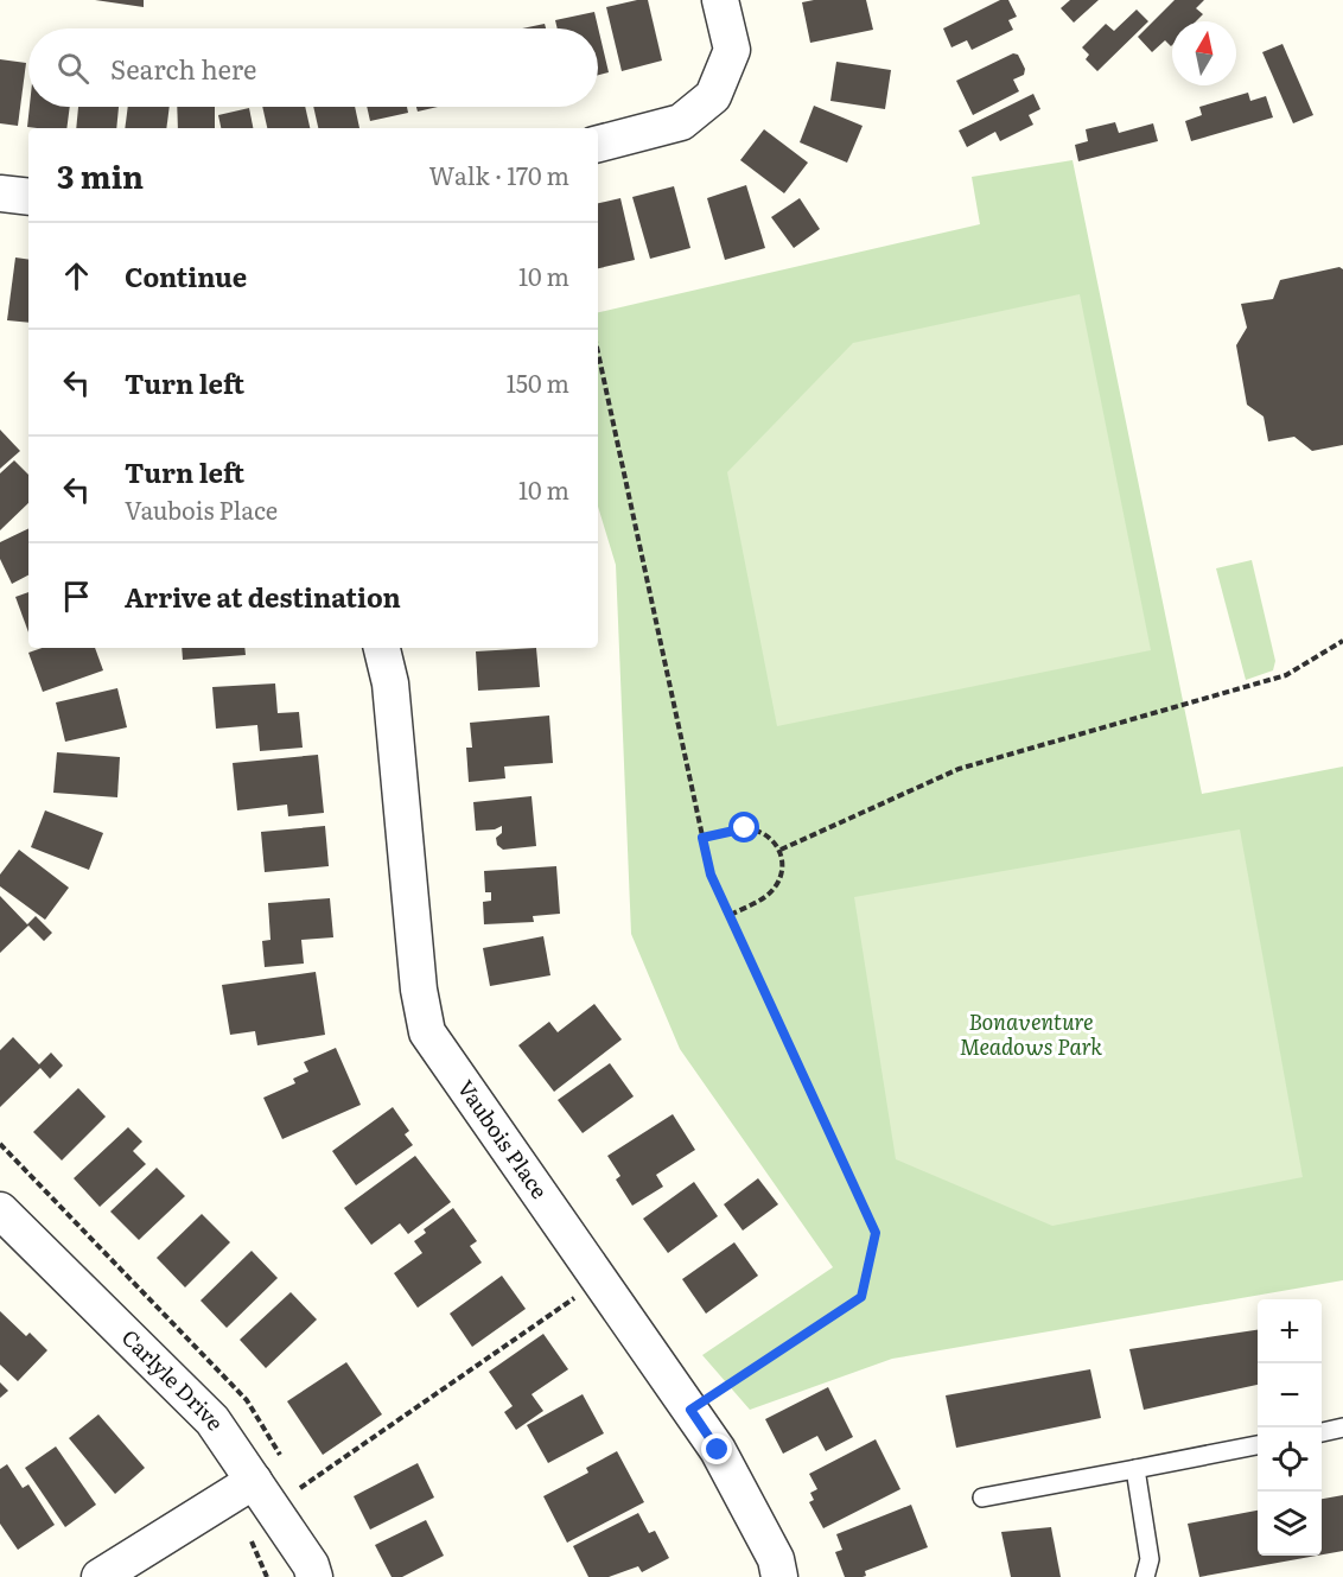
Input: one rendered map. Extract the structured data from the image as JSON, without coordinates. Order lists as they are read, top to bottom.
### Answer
{
  "streets": {
    "street": ["Vaubois Place", "Carlyle Drive"]
  },
  "parks": ["Bonaventure Meadows Park"],
  "north": "top",
  "page": {
    "search": "Search here",
    "heading": ["3 min", "Walk · 170 m"],
    "list": [
      ["Continue", "10 m"],
      ["Turn left", "150 m"],
      ["Turn left", "Vaubois Place", "10 m"],
      "Arrive at destination"
    ],
    "map_buttons": ["+", "−"]
  }
}
